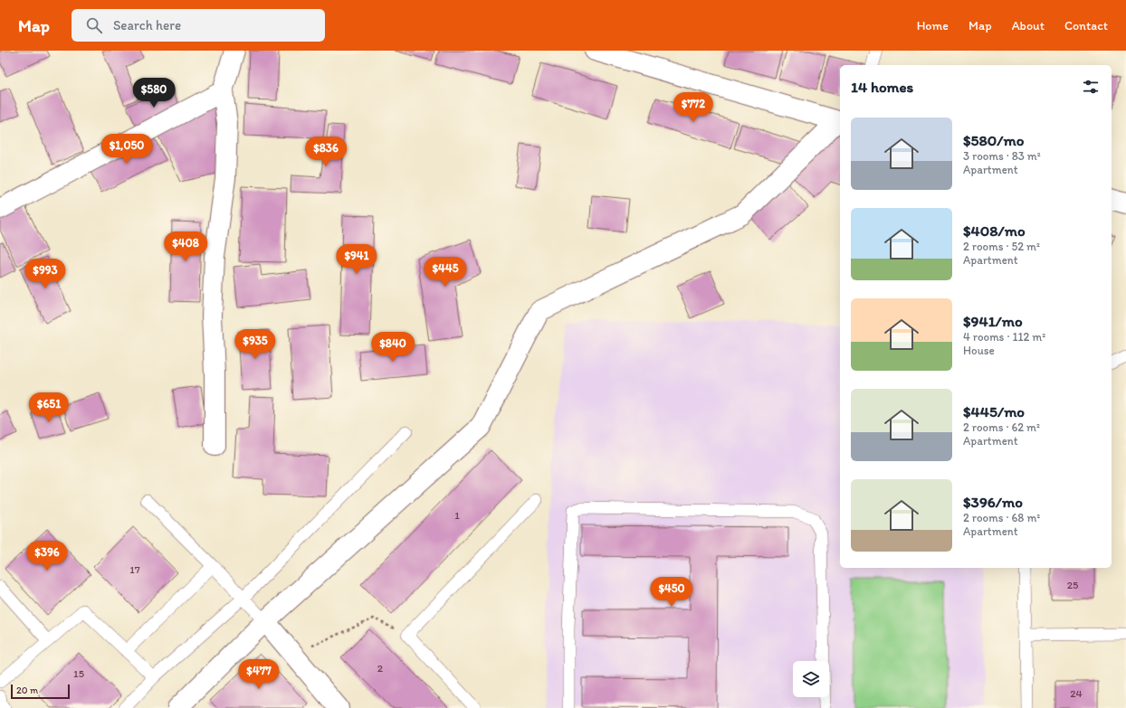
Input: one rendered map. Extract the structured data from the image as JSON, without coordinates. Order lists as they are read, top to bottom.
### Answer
{
  "house_numbers": [
    "1",
    "17",
    "25",
    "2",
    "15",
    "24"
  ],
  "scale_bar": "20 m",
  "page": {
    "header": "Map",
    "search": "Search here",
    "nav": [
      "Home",
      "Map",
      "About",
      "Contact"
    ],
    "heading": "14 homes",
    "price": [
      "$580",
      "$772",
      "$1,050",
      "$836",
      "$408",
      "$941",
      "$445",
      "$993",
      "$935",
      "$840",
      "$651",
      "$396",
      "$450",
      "$477"
    ],
    "list": [
      {
        "name": "$580/mo",
        "note": "3 rooms · 83 m² · Apartment"
      },
      {
        "name": "$408/mo",
        "note": "2 rooms · 52 m² · Apartment"
      },
      {
        "name": "$941/mo",
        "note": "4 rooms · 112 m² · House"
      },
      {
        "name": "$445/mo",
        "note": "2 rooms · 62 m² · Apartment"
      },
      {
        "name": "$396/mo",
        "note": "2 rooms · 68 m² · Apartment"
      }
    ],
    "scale": "20 m"
  }
}
